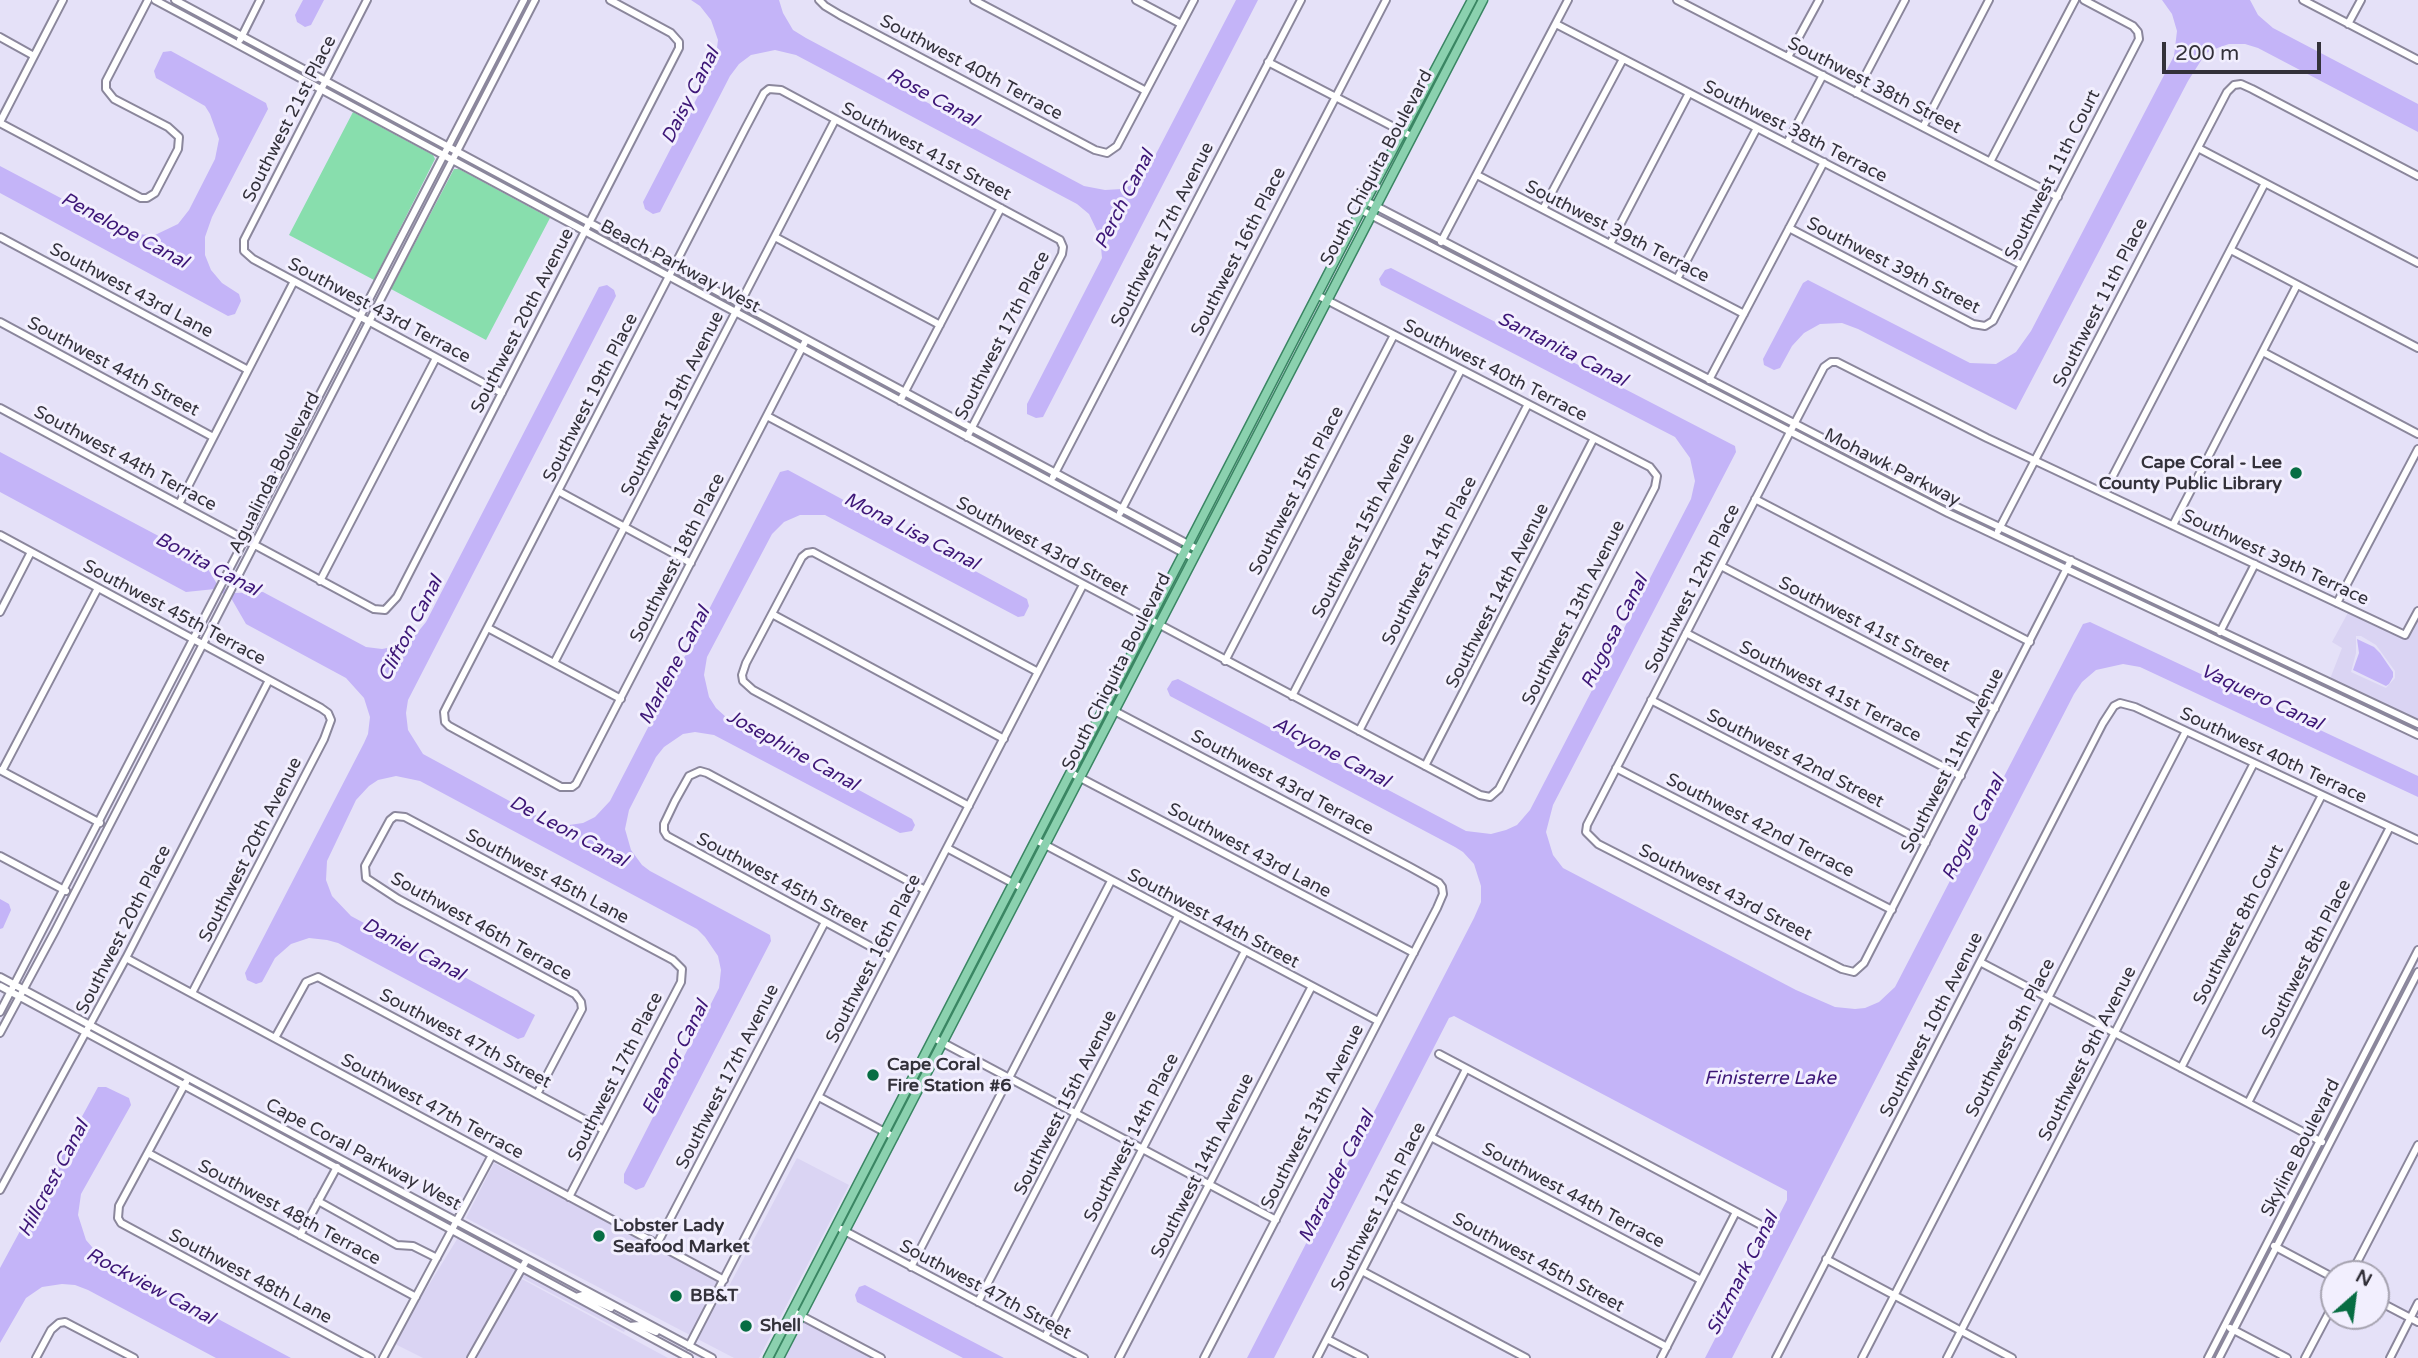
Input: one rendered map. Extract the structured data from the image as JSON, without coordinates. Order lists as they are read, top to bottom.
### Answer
{
  "streets": {
    "main road": ["South Chiquita Boulevard"],
    "street": [
      "Southwest 40th Terrace",
      "Southwest 38th Street",
      "Southwest 21st Place",
      "Southwest 38th Terrace",
      "Southwest 41st Street",
      "Southwest 11th Court",
      "Southwest 39th Terrace",
      "Southwest 17th Avenue",
      "Southwest 16th Place",
      "Southwest 39th Street",
      "Beach Parkway West",
      "Southwest 43rd Lane",
      "Southwest 11th Place",
      "Southwest 43rd Terrace",
      "Southwest 20th Avenue",
      "Southwest 17th Place",
      "Southwest 44th Street",
      "Southwest 19th Place",
      "Southwest 19th Avenue",
      "Southwest 44th Terrace",
      "Mohawk Parkway",
      "Agualinda Boulevard",
      "Southwest 15th Place",
      "Southwest 15th Avenue",
      "Southwest 43rd Street",
      "Southwest 18th Place",
      "Southwest 14th Place",
      "Southwest 12th Place",
      "Southwest 14th Avenue",
      "Southwest 45th Terrace",
      "Southwest 13th Avenue",
      "Southwest 41st Terrace",
      "Southwest 42nd Street",
      "Southwest 11th Avenue",
      "Southwest 42nd Terrace",
      "Southwest 45th Lane",
      "Southwest 45th Street",
      "Southwest 8th Court",
      "Southwest 46th Terrace",
      "Southwest 20th Place",
      "Southwest 8th Place",
      "Southwest 10th Avenue",
      "Southwest 9th Place",
      "Southwest 47th Street",
      "Southwest 9th Avenue",
      "Southwest 47th Terrace",
      "Skyline Boulevard",
      "Cape Coral Parkway West",
      "Southwest 48th Terrace",
      "Southwest 48th Lane"
    ]
  },
  "crossings": [
    ["Southwest 40th Terrace", "South Chiquita Boulevard"],
    ["Southwest 40th Terrace", "Southwest 15th Place"],
    ["Southwest 40th Terrace", "Southwest 15th Avenue"],
    ["Southwest 40th Terrace", "Southwest 14th Place"],
    ["Southwest 40th Terrace", "Southwest 14th Avenue"],
    ["Southwest 40th Terrace", "Southwest 13th Avenue"],
    ["Southwest 40th Terrace", "Southwest 8th Court"],
    ["Southwest 40th Terrace", "Southwest 8th Place"],
    ["Southwest 40th Terrace", "Southwest 10th Avenue"],
    ["Southwest 40th Terrace", "Southwest 9th Place"],
    ["Southwest 40th Terrace", "Southwest 9th Avenue"],
    ["Southwest 38th Street", "Southwest 11th Court"],
    ["Southwest 21st Place", "Beach Parkway West"],
    ["Southwest 21st Place", "Southwest 43rd Terrace"],
    ["Southwest 38th Terrace", "Southwest 11th Court"],
    ["Southwest 41st Street", "Southwest 17th Place"],
    ["Southwest 41st Street", "Southwest 19th Place"],
    ["Southwest 41st Street", "Southwest 19th Avenue"],
    ["Southwest 41st Street", "Southwest 12th Place"],
    ["Southwest 41st Street", "Southwest 11th Avenue"],
    ["South Chiquita Boulevard", "Beach Parkway West"],
    ["South Chiquita Boulevard", "Southwest 43rd Lane"],
    ["South Chiquita Boulevard", "Southwest 43rd Terrace"],
    ["South Chiquita Boulevard", "Southwest 44th Street"],
    ["South Chiquita Boulevard", "Mohawk Parkway"],
    ["South Chiquita Boulevard", "Southwest 43rd Street"],
    ["South Chiquita Boulevard", "Southwest 47th Street"],
    ["Southwest 11th Court", "Southwest 39th Street"],
    ["Southwest 39th Terrace", "Southwest 11th Place"],
    ["Southwest 39th Terrace", "Southwest 12th Place"],
    ["Southwest 17th Avenue", "Beach Parkway West"],
    ["Southwest 17th Avenue", "Southwest 45th Street"],
    ["Southwest 17th Avenue", "Southwest 47th Terrace"],
    ["Southwest 16th Place", "Beach Parkway West"],
    ["Southwest 16th Place", "Southwest 43rd Street"],
    ["Southwest 16th Place", "Southwest 45th Street"],
    ["Southwest 16th Place", "Southwest 47th Terrace"],
    ["Southwest 16th Place", "Cape Coral Parkway West"],
    ["Beach Parkway West", "Southwest 20th Avenue"],
    ["Beach Parkway West", "Southwest 17th Place"],
    ["Beach Parkway West", "Southwest 19th Place"],
    ["Beach Parkway West", "Southwest 19th Avenue"],
    ["Beach Parkway West", "Agualinda Boulevard"],
    ["Beach Parkway West", "Southwest 18th Place"],
    ["Southwest 43rd Lane", "Southwest 13th Avenue"],
    ["Southwest 11th Place", "Mohawk Parkway"],
    ["Southwest 43rd Terrace", "Southwest 20th Avenue"],
    ["Southwest 43rd Terrace", "Agualinda Boulevard"],
    ["Southwest 43rd Terrace", "Southwest 13th Avenue"],
    ["Southwest 20th Avenue", "Southwest 44th Terrace"],
    ["Southwest 20th Avenue", "Southwest 45th Terrace"],
    ["Southwest 20th Avenue", "Southwest 47th Terrace"],
    ["Southwest 17th Place", "Southwest 45th Lane"],
    ["Southwest 17th Place", "Southwest 47th Street"],
    ["Southwest 17th Place", "Southwest 47th Terrace"],
    ["Southwest 44th Street", "Southwest 15th Avenue"],
    ["Southwest 44th Street", "Southwest 14th Place"],
    ["Southwest 44th Street", "Southwest 14th Avenue"],
    ["Southwest 44th Street", "Southwest 13th Avenue"],
    ["Southwest 19th Place", "Southwest 18th Place"],
    ["Southwest 44th Terrace", "Agualinda Boulevard"],
    ["Southwest 44th Terrace", "Southwest 12th Place"],
    ["Mohawk Parkway", "Southwest 12th Place"],
    ["Mohawk Parkway", "Southwest 11th Avenue"],
    ["Agualinda Boulevard", "Southwest 45th Terrace"],
    ["Agualinda Boulevard", "Cape Coral Parkway West"],
    ["Southwest 15th Place", "Southwest 43rd Street"],
    ["Southwest 15th Avenue", "Southwest 43rd Street"],
    ["Southwest 15th Avenue", "Southwest 47th Street"],
    ["Southwest 43rd Street", "Southwest 18th Place"],
    ["Southwest 43rd Street", "Southwest 14th Place"],
    ["Southwest 43rd Street", "Southwest 12th Place"],
    ["Southwest 43rd Street", "Southwest 14th Avenue"],
    ["Southwest 43rd Street", "Southwest 13th Avenue"],
    ["Southwest 43rd Street", "Southwest 11th Avenue"],
    ["Southwest 14th Place", "Southwest 47th Street"],
    ["Southwest 12th Place", "Southwest 41st Terrace"],
    ["Southwest 12th Place", "Southwest 42nd Street"],
    ["Southwest 12th Place", "Southwest 42nd Terrace"],
    ["Southwest 12th Place", "Southwest 45th Street"],
    ["Southwest 45th Terrace", "Southwest 20th Place"],
    ["Southwest 41st Terrace", "Southwest 11th Avenue"],
    ["Southwest 42nd Street", "Southwest 11th Avenue"],
    ["Southwest 11th Avenue", "Southwest 42nd Terrace"],
    ["Southwest 45th Lane", "Southwest 46th Terrace"],
    ["Southwest 46th Terrace", "Southwest 47th Street"],
    ["Southwest 20th Place", "Southwest 47th Terrace"],
    ["Southwest 20th Place", "Cape Coral Parkway West"],
    ["Southwest 47th Street", "Southwest 47th Terrace"],
    ["Southwest 48th Terrace", "Southwest 48th Lane"]
  ],
  "water": [
    "Daisy Canal",
    "Rose Canal",
    "Perch Canal",
    "Penelope Canal",
    "Santanita Canal",
    "Mona Lisa Canal",
    "Bonita Canal",
    "Clifton Canal",
    "Rugosa Canal",
    "Marlene Canal",
    "Vaquero Canal",
    "Josephine Canal",
    "Alcyone Canal",
    "Rogue Canal",
    "De Leon Canal",
    "Daniel Canal",
    "Eleanor Canal",
    "Finisterre Lake",
    "Marauder Canal",
    "Hillcrest Canal",
    "Sitzmark Canal",
    "Rockview Canal"
  ],
  "places": [
    "Cape Coral - Lee County Public Library",
    "Cape Coral Fire Station #6",
    "Lobster Lady Seafood Market",
    "BB&T",
    "Shell"
  ],
  "scale_bar": "200 m",
  "north": "top right"
}
